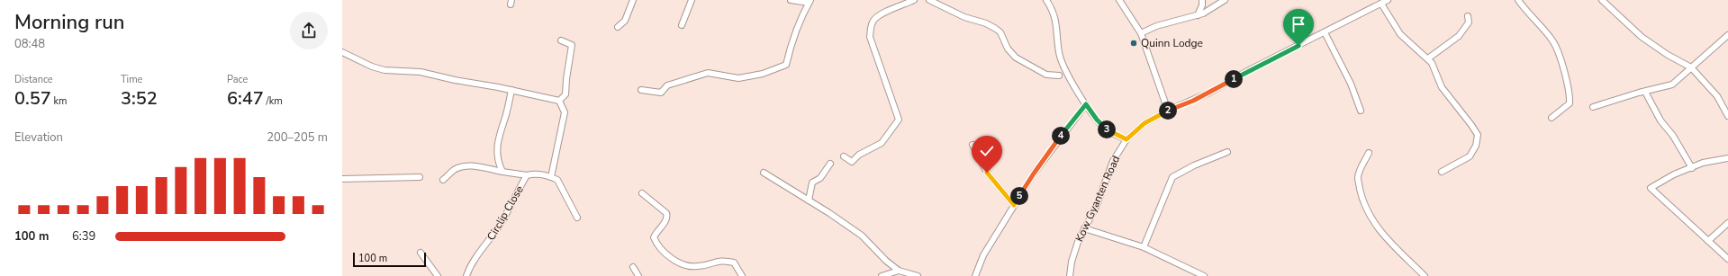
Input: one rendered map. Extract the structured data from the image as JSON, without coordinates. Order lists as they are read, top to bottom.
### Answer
{
  "streets": {
    "street": ["Kow Gyanten Road", "Circlip Close"]
  },
  "places": ["Quinn Lodge"],
  "scale_bar": "100 m",
  "page": {
    "heading": ["Morning run", "08:48"],
    "stats": [
      ["Distance", "0.57 km"],
      ["Time", "3:52"],
      ["Pace", "6:47 /km"]
    ],
    "pins": [
      "1",
      "2",
      "3",
      "4",
      "5"
    ],
    "chart": ["Elevation", "200–205 m"],
    "list": [
      {
        "name": "100 m",
        "note": "6:39"
      }
    ],
    "scale": "100 m"
  }
}
